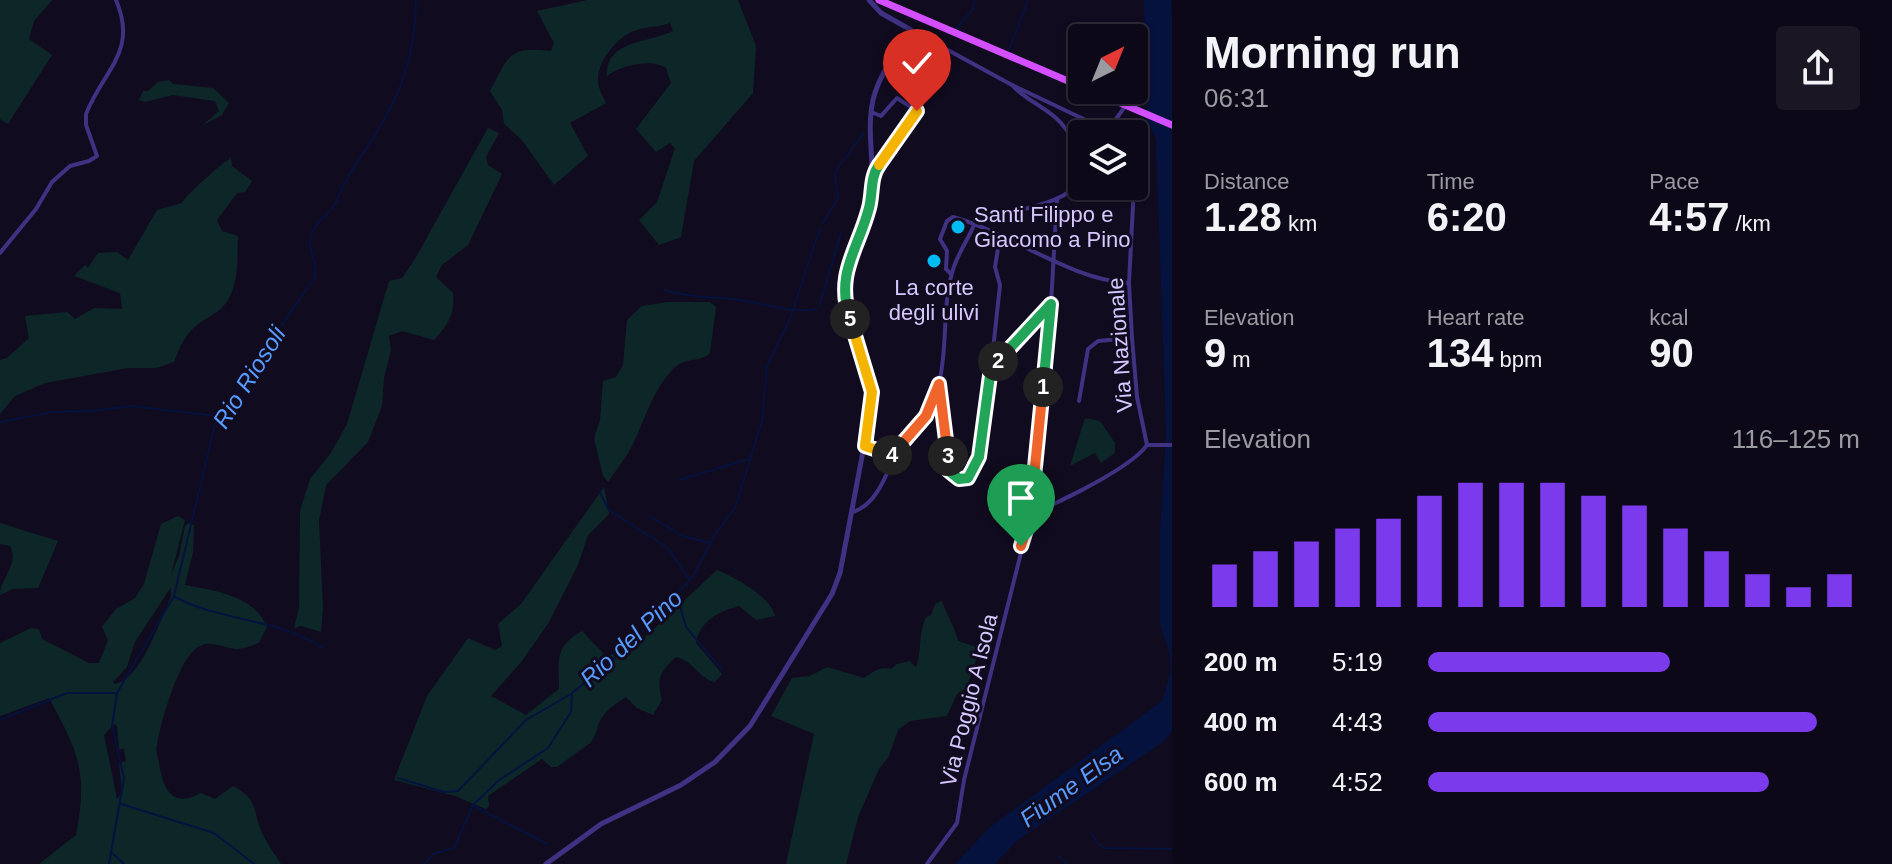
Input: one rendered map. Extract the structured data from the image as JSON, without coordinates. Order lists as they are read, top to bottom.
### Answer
{
  "streets": {
    "street": ["Via Nazionale", "Via Poggio A Isola"]
  },
  "water": ["Rio Riosoli", "Rio del Pino", "Fiume Elsa"],
  "places": ["Santi Filippo e Giacomo a Pino", "La corte degli ulivi"],
  "north": "top right",
  "page": {
    "heading": ["Morning run", "06:31"],
    "stats": [
      ["Distance", "1.28 km"],
      ["Time", "6:20"],
      ["Pace", "4:57 /km"],
      ["Elevation", "9 m"],
      ["Heart rate", "134 bpm"],
      ["kcal", "90"]
    ],
    "pins": [
      "5",
      "2",
      "1",
      "4",
      "3"
    ],
    "chart": ["Elevation", "116–125 m"],
    "list": [
      {
        "name": "200 m",
        "note": "5:19"
      },
      {
        "name": "400 m",
        "note": "4:43"
      },
      {
        "name": "600 m",
        "note": "4:52"
      }
    ]
  }
}
